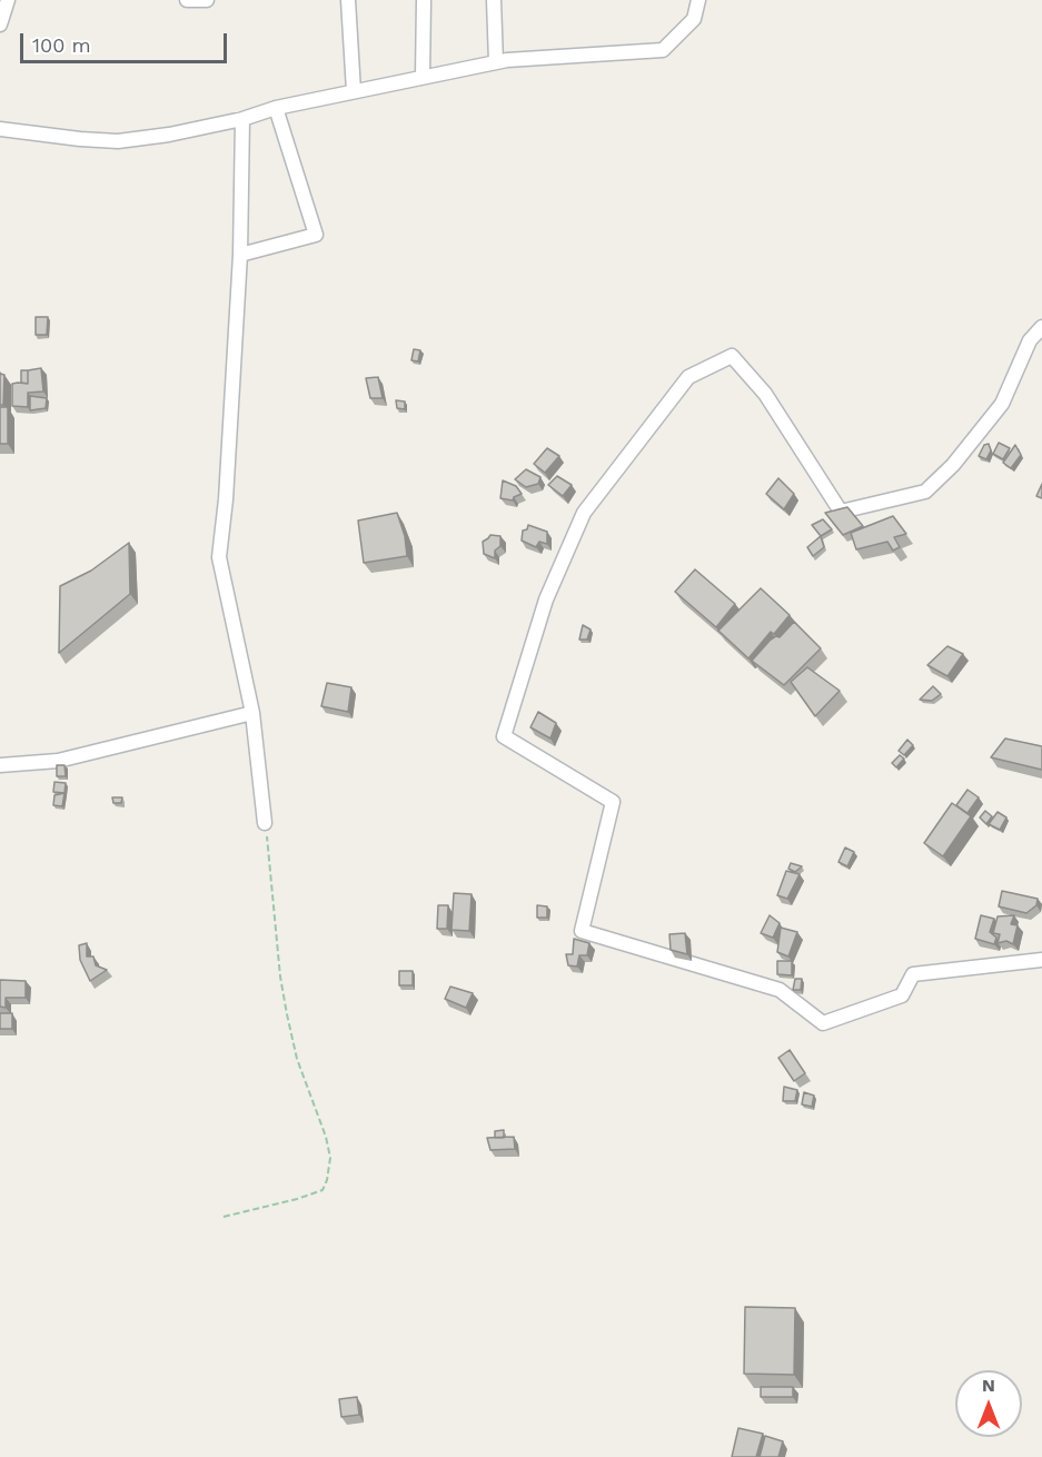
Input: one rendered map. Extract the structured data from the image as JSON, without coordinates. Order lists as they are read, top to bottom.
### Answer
{
  "scale_bar": "100 m",
  "north": "top"
}
